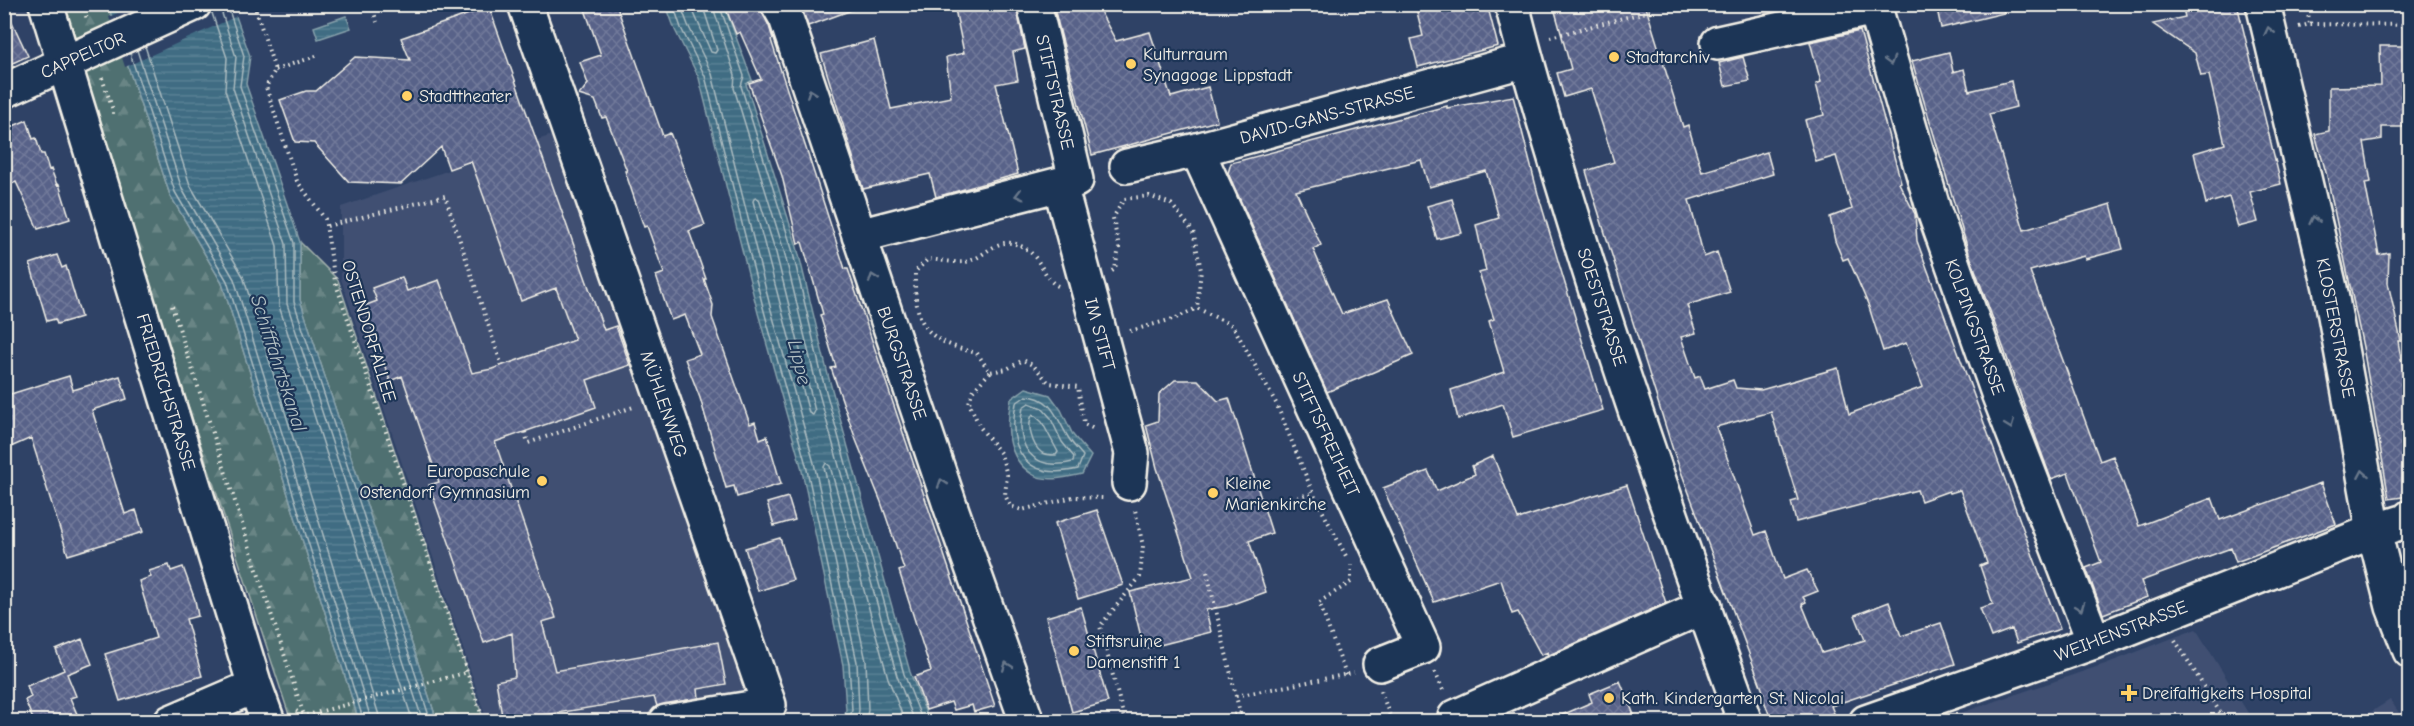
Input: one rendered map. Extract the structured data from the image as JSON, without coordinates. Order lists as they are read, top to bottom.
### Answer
{
  "streets": {
    "street": [
      "CAPPELTOR",
      "STIFTSTRASSE",
      "DAVID-GANS-STRASSE",
      "SOESTSTRASSE",
      "KOLPINGSTRASSE",
      "KLOSTERSTRASSE",
      "IM STIFT",
      "BURGSTRASSE",
      "FRIEDRICHSTRASSE",
      "MÜHLENWEG",
      "STIFTSFREIHEIT",
      "WEIHENSTRASSE"
    ],
    "path": ["OSTENDORFALLEE"]
  },
  "crossings": [
    ["CAPPELTOR", "FRIEDRICHSTRASSE"],
    ["STIFTSTRASSE", "IM STIFT"],
    ["DAVID-GANS-STRASSE", "SOESTSTRASSE"],
    ["DAVID-GANS-STRASSE", "STIFTSFREIHEIT"],
    ["KOLPINGSTRASSE", "WEIHENSTRASSE"],
    ["KLOSTERSTRASSE", "WEIHENSTRASSE"]
  ],
  "one_way": ["KOLPINGSTRASSE", "KLOSTERSTRASSE", "BURGSTRASSE"],
  "water": ["Lippe", "Schifffahrtskanal"],
  "places": {
    "other": [
      "Stadtarchiv",
      "Kulturraum Synagoge Lippstadt",
      "Stadttheater",
      "Europaschule Ostendorf Gymnasium",
      "Kleine Marienkirche",
      "Stiftsruine Damenstift 1",
      "Kath. Kindergarten St. Nicolai"
    ],
    "health": ["Dreifaltigkeits Hospital"]
  }
}
